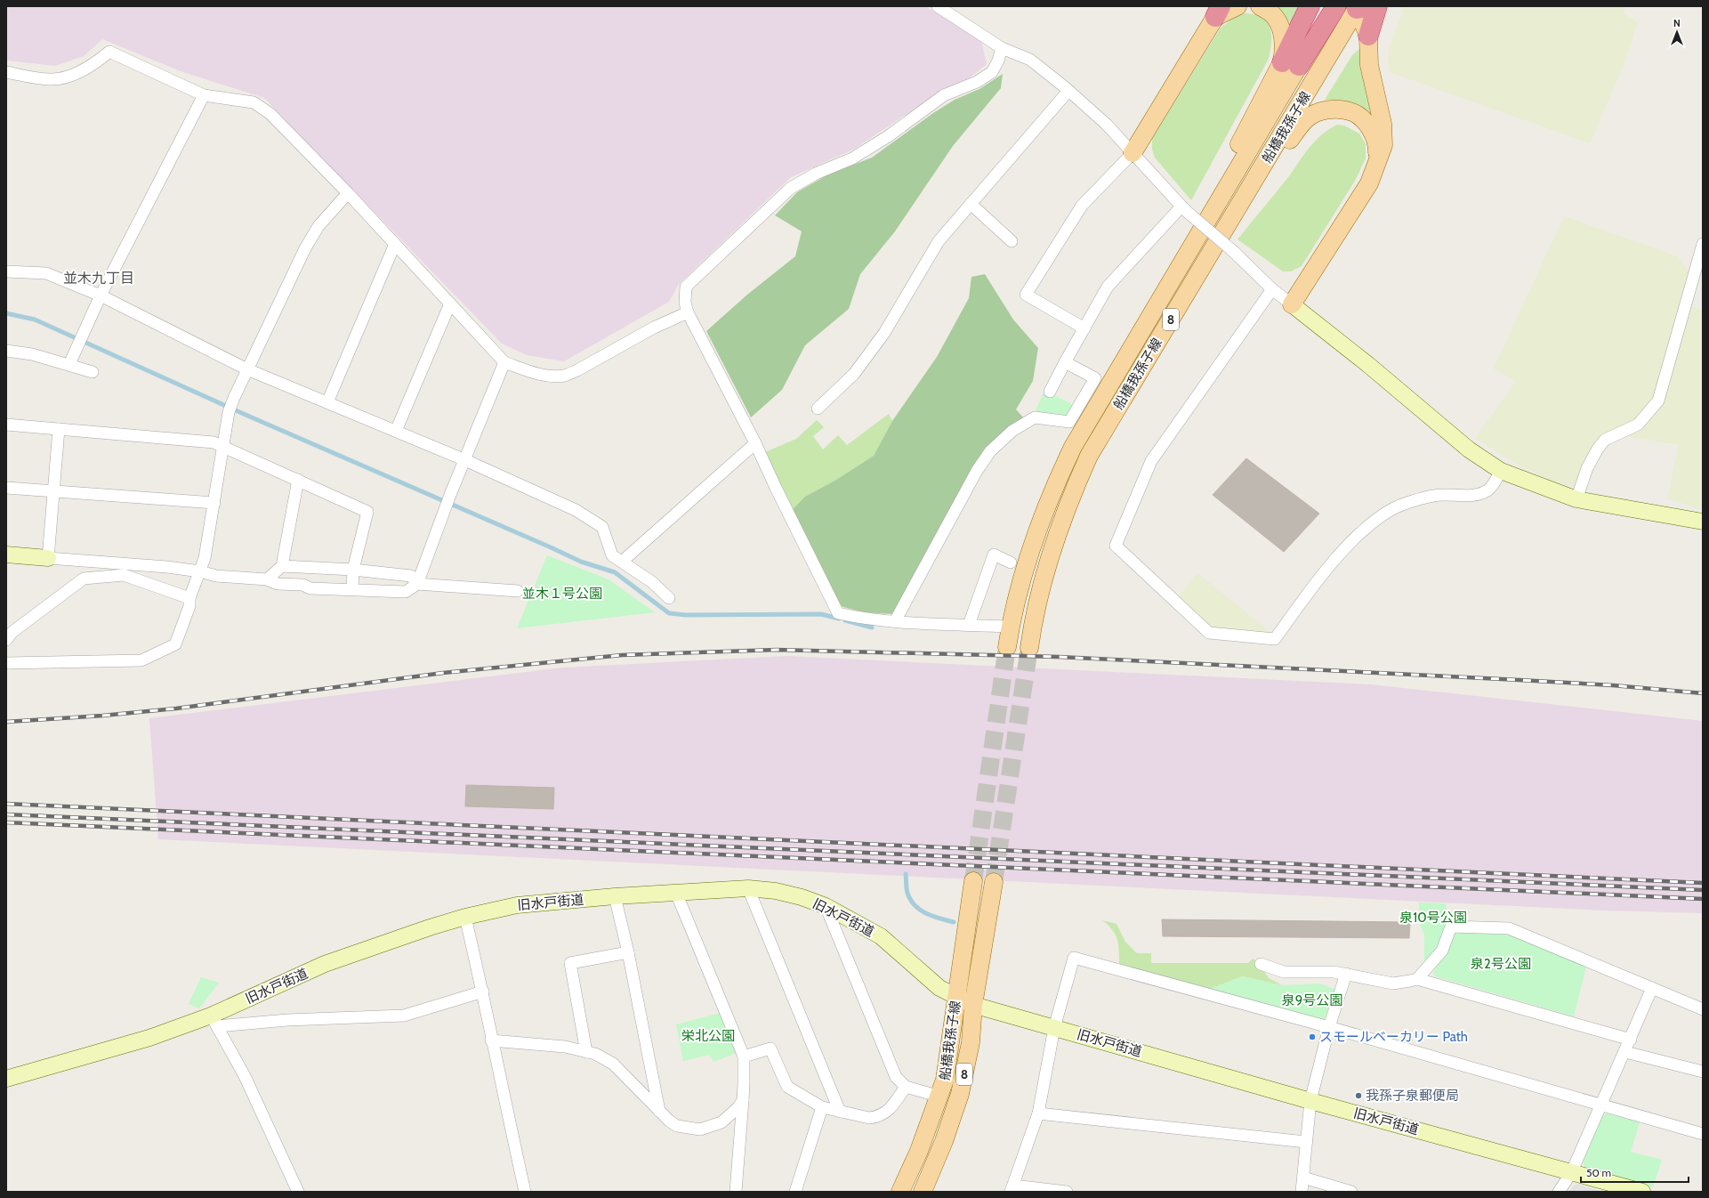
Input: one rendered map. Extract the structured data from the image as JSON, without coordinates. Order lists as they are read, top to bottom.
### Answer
{
  "streets": {
    "main road": ["船橋我孫子線", "8"],
    "street": ["旧水戸街道"]
  },
  "crossings": [
    ["船橋我孫子線", "旧水戸街道"]
  ],
  "districts": ["並木九丁目"],
  "parks": [
    "並木１号公園",
    "泉10号公園",
    "泉2号公園",
    "泉9号公園",
    "栄北公園"
  ],
  "places": ["スモールベーカリー Path", "我孫子泉郵便局"],
  "scale_bar": "50 m",
  "north": "top"
}
